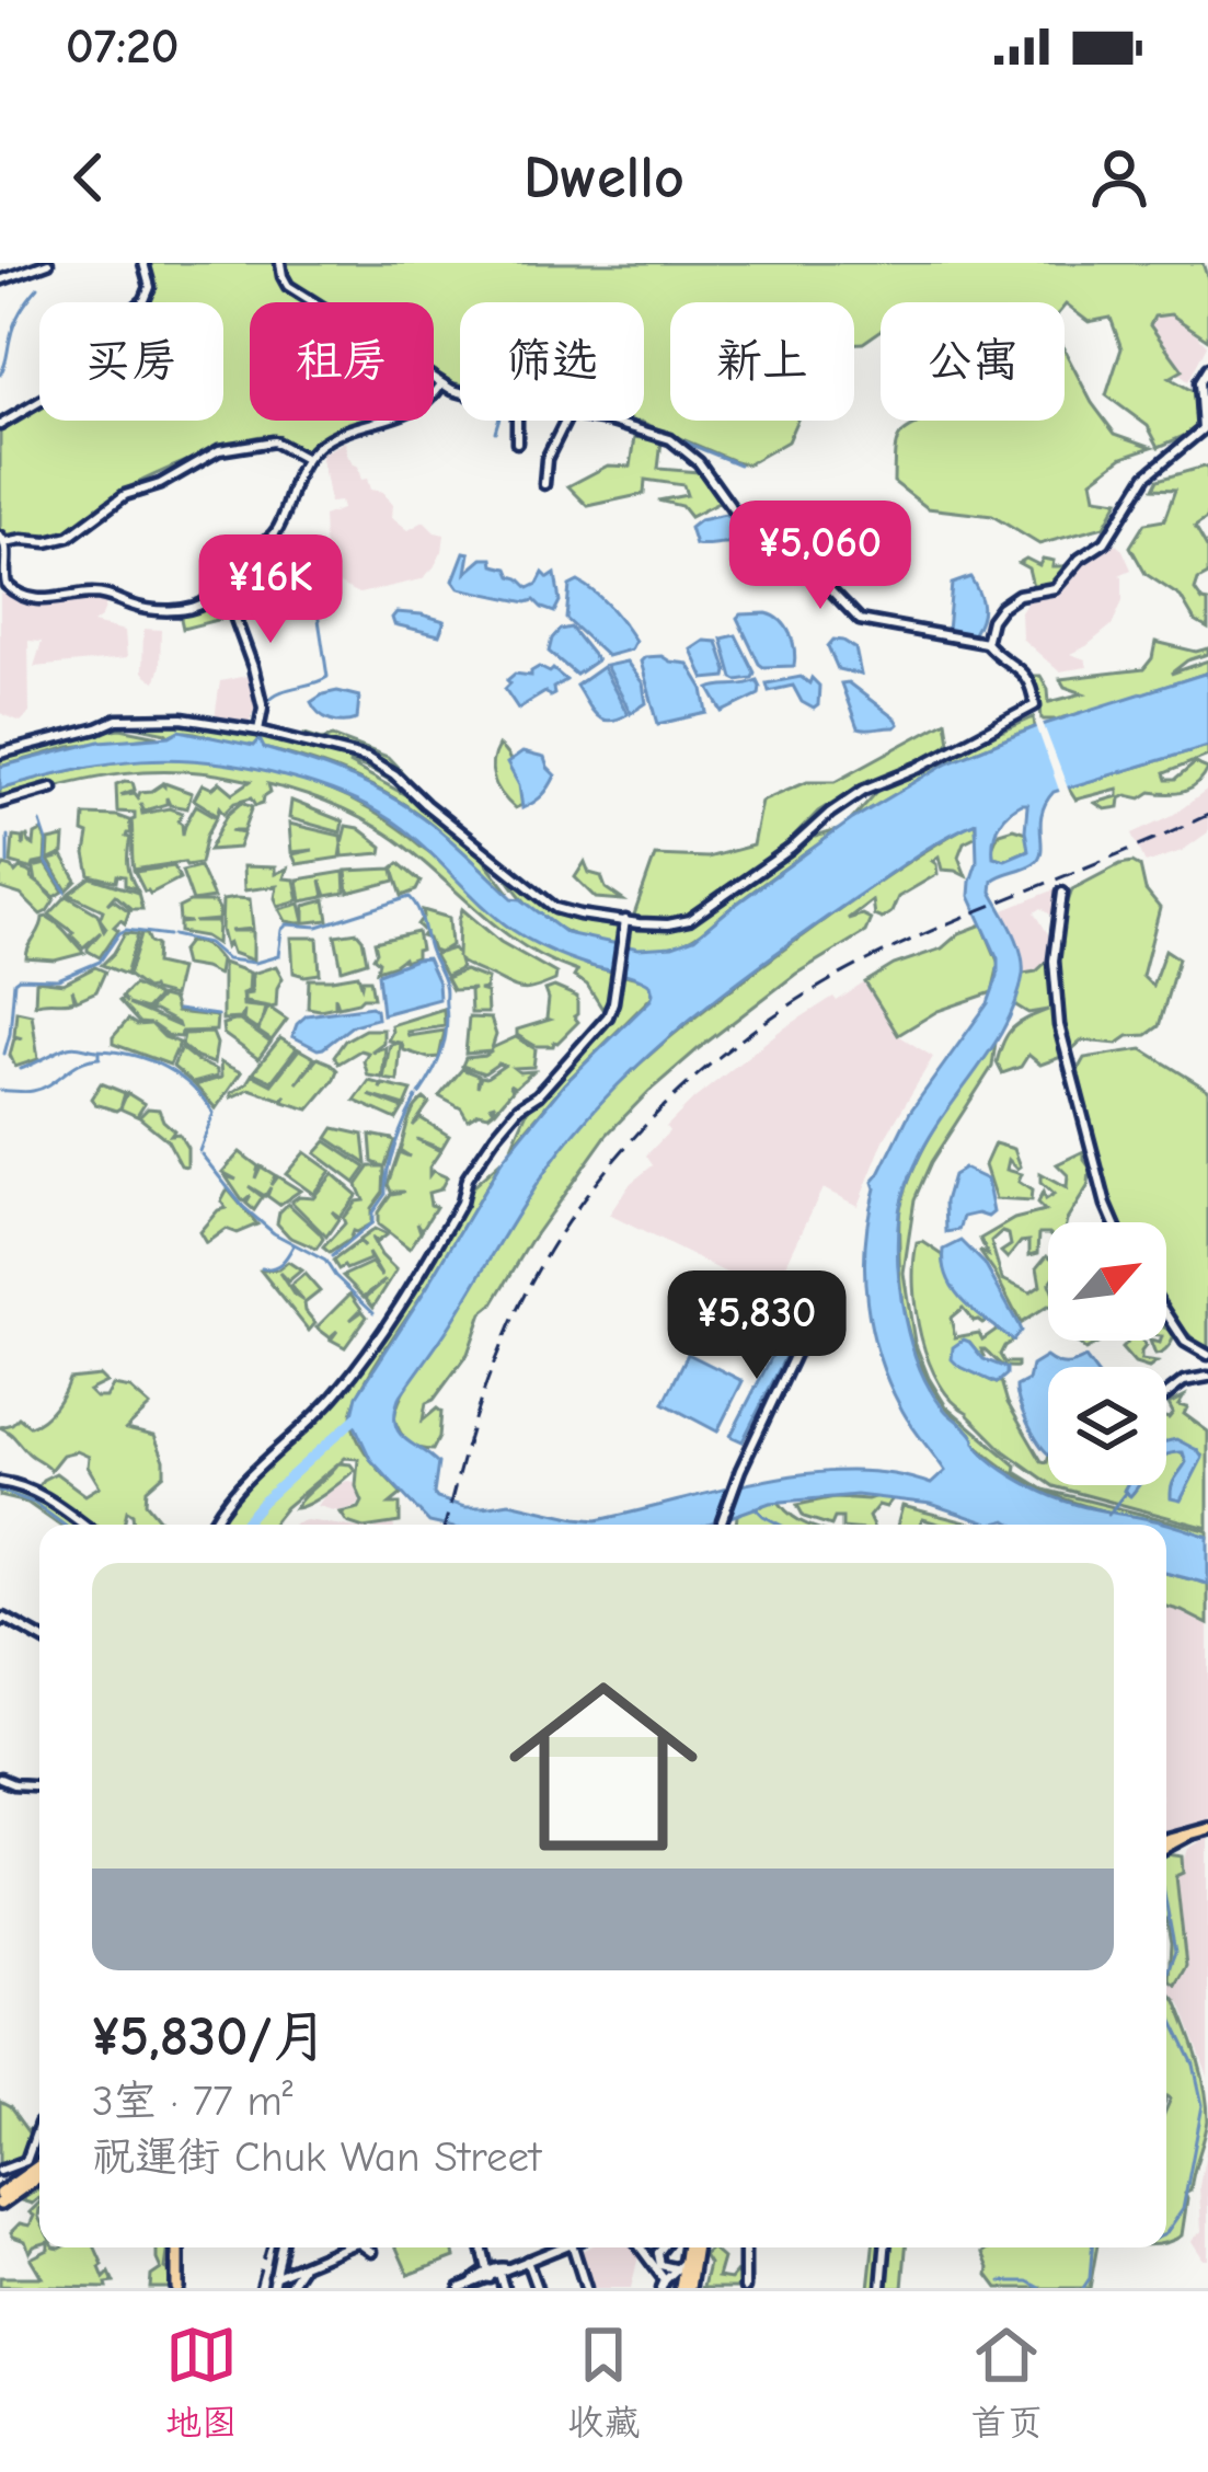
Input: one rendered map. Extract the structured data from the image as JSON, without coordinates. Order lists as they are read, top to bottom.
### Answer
{
  "north": "top right",
  "page": {
    "status": "07:20",
    "header": "Dwello",
    "chip": [
      "买房",
      "租房",
      "筛选",
      "新上",
      "公寓"
    ],
    "price": ["¥5,060", "¥16K", "¥5,830"],
    "list": [
      {
        "name": "¥5,830/月",
        "note": "3室 · 77 m² · 祝運街 Chuk Wan Street"
      }
    ],
    "tabs": ["地图", "收藏", "首页"]
  }
}
